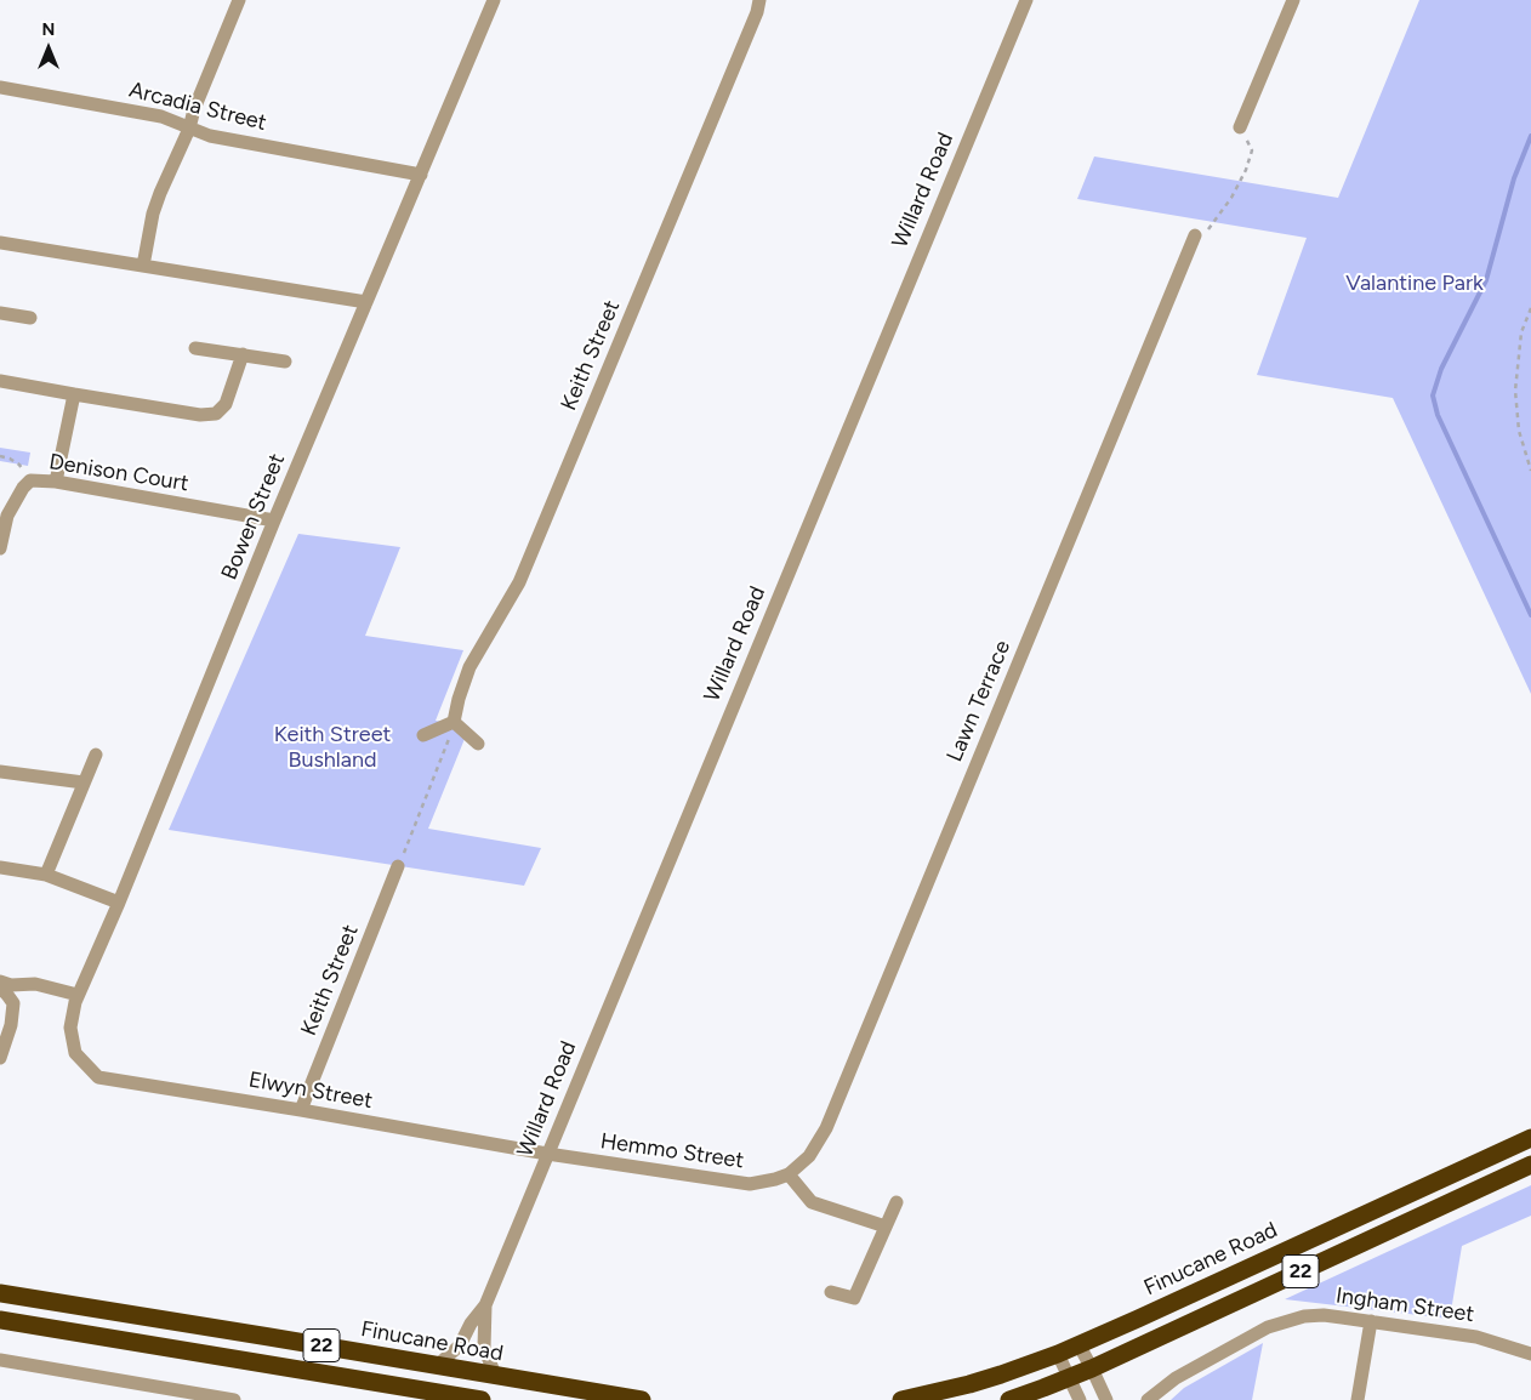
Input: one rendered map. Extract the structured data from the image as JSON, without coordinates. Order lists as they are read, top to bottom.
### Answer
{
  "streets": {
    "highway": ["Finucane Road", "22"],
    "street": [
      "Arcadia Street",
      "Willard Road",
      "Keith Street",
      "Denison Court",
      "Bowen Street",
      "Lawn Terrace",
      "Elwyn Street",
      "Hemmo Street",
      "Ingham Street"
    ]
  },
  "crossings": [
    ["Arcadia Street", "Bowen Street"],
    ["Willard Road", "Elwyn Street"],
    ["Willard Road", "Hemmo Street"],
    ["Willard Road", "Finucane Road"],
    ["Keith Street", "Elwyn Street"],
    ["Denison Court", "Bowen Street"],
    ["Bowen Street", "Elwyn Street"],
    ["Lawn Terrace", "Hemmo Street"],
    ["Elwyn Street", "Hemmo Street"]
  ],
  "parks": ["Valantine Park", "Keith Street Bushland"],
  "north": "top"
}
